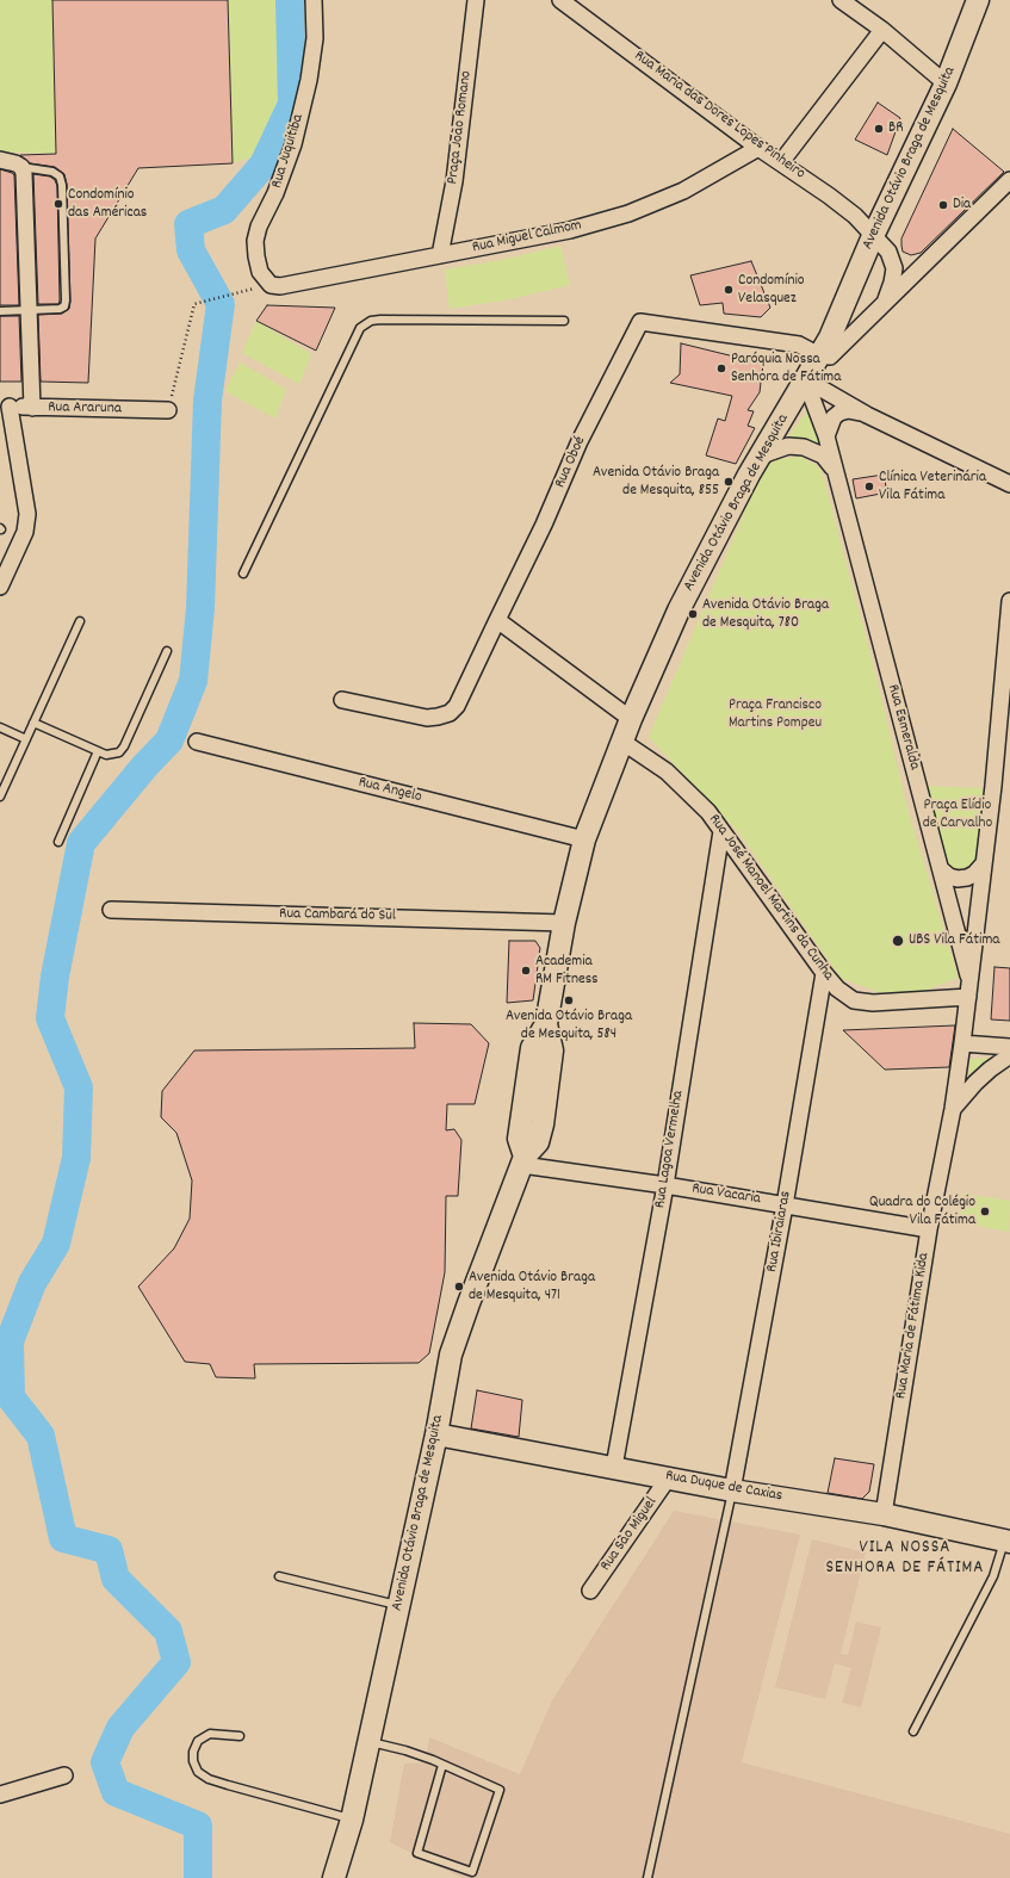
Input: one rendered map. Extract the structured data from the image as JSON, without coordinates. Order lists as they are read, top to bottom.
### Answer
{
  "streets": {
    "main road": ["Avenida Otávio Braga de Mesquita", "Rua Duque de Caxias"],
    "street": [
      "Rua Maria das Dores Lopes Pinheiro",
      "Praça João Romano",
      "Rua Juquitiba",
      "Rua Miguel Calmom",
      "Rua Araruna",
      "Rua Oboé",
      "Rua Esmeralda",
      "Rua Angelo",
      "Rua José Manoel Martins da Cunha",
      "Rua Cambará do Sul",
      "Rua Lagoa Vermelha",
      "Rua Vacaria",
      "Rua Ibiraiaras",
      "Rua Maria de Fátima Kida",
      "Rua São Miguel"
    ]
  },
  "crossings": [
    ["Rua Maria das Dores Lopes Pinheiro", "Avenida Otávio Braga de Mesquita"],
    ["Rua Maria das Dores Lopes Pinheiro", "Rua Miguel Calmom"],
    ["Praça João Romano", "Rua Miguel Calmom"],
    ["Rua Juquitiba", "Rua Miguel Calmom"],
    ["Avenida Otávio Braga de Mesquita", "Rua Oboé"],
    ["Avenida Otávio Braga de Mesquita", "Rua Esmeralda"],
    ["Avenida Otávio Braga de Mesquita", "Rua Angelo"],
    ["Avenida Otávio Braga de Mesquita", "Rua José Manoel Martins da Cunha"],
    ["Avenida Otávio Braga de Mesquita", "Rua Cambará do Sul"],
    ["Avenida Otávio Braga de Mesquita", "Rua Vacaria"],
    ["Avenida Otávio Braga de Mesquita", "Rua Duque de Caxias"],
    ["Rua Esmeralda", "Rua José Manoel Martins da Cunha"],
    ["Rua Esmeralda", "Rua Maria de Fátima Kida"],
    ["Rua José Manoel Martins da Cunha", "Rua Lagoa Vermelha"],
    ["Rua José Manoel Martins da Cunha", "Rua Ibiraiaras"],
    ["Rua José Manoel Martins da Cunha", "Rua Maria de Fátima Kida"],
    ["Rua Lagoa Vermelha", "Rua Vacaria"],
    ["Rua Lagoa Vermelha", "Rua Duque de Caxias"],
    ["Rua Vacaria", "Rua Ibiraiaras"],
    ["Rua Vacaria", "Rua Maria de Fátima Kida"],
    ["Rua Ibiraiaras", "Rua Duque de Caxias"],
    ["Rua Maria de Fátima Kida", "Rua Duque de Caxias"],
    ["Rua Duque de Caxias", "Rua São Miguel"]
  ],
  "districts": ["VILA NOSSA SENHORA DE FÁTIMA"],
  "parks": ["Praça Francisco Martins Pompeu", "Praça Elídio de Carvalho"],
  "places": [
    "BR",
    "Condomínio das Américas",
    "Dia",
    "Condomínio Velasquez",
    "Paróquia Nossa Senhora de Fátima",
    "Avenida Otávio Braga de Mesquita, 855",
    "Clínica Veterinária Vila Fátima",
    "Avenida Otávio Braga de Mesquita, 780",
    "UBS Vila Fátima",
    "Academia RM Fitness",
    "Avenida Otávio Braga de Mesquita, 584",
    "Quadra do Colégio Vila Fátima",
    "Avenida Otávio Braga de Mesquita, 471"
  ]
}
